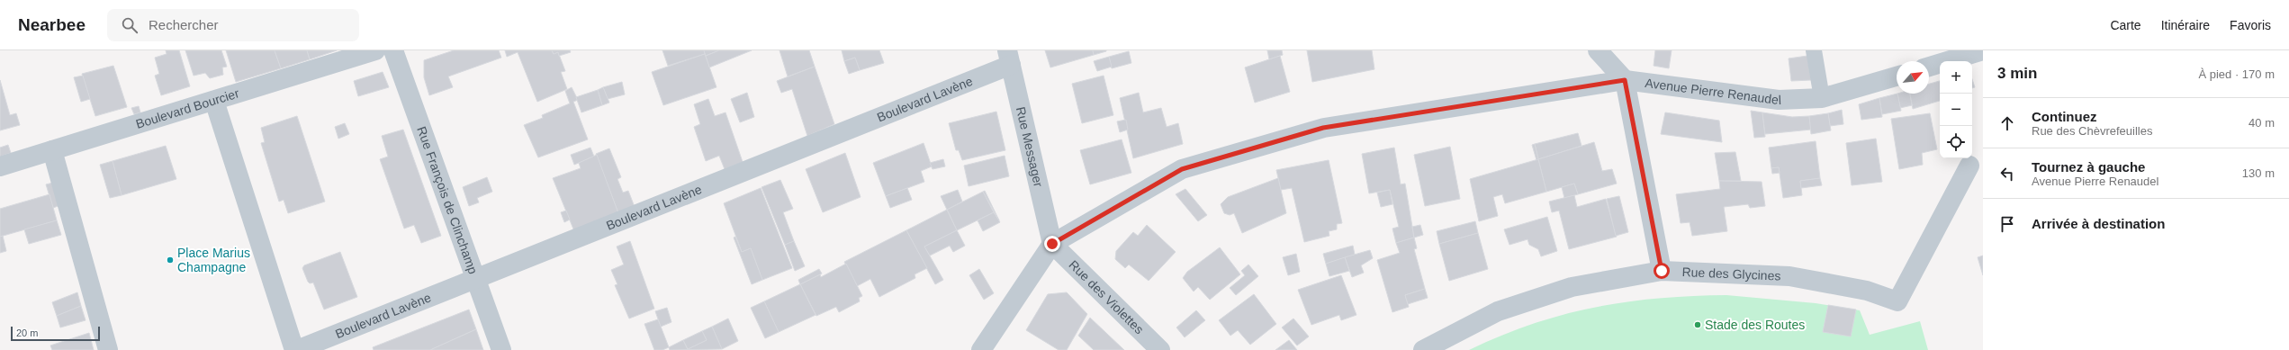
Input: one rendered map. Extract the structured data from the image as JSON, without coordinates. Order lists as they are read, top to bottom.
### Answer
{
  "streets": {
    "street": [
      "Avenue Pierre Renaudel",
      "Boulevard Lavène",
      "Boulevard Bourcier",
      "Rue Messager",
      "Rue François de Clinchamp",
      "Rue des Glycines",
      "Rue des Violettes"
    ]
  },
  "crossings": [
    ["Avenue Pierre Renaudel", "Rue Messager"],
    ["Avenue Pierre Renaudel", "Rue des Violettes"],
    ["Boulevard Lavène", "Rue Messager"],
    ["Boulevard Lavène", "Rue François de Clinchamp"],
    ["Rue Messager", "Rue des Violettes"]
  ],
  "places": ["Place Marius Champagne", "Stade des Routes"],
  "scale_bar": "20 m",
  "north": "top right",
  "page": {
    "header": "Nearbee",
    "search": "Rechercher",
    "nav": ["Carte", "Itinéraire", "Favoris"],
    "heading": ["3 min", "À pied · 170 m"],
    "map_buttons": ["+", "−"],
    "list": [
      ["Continuez", "Rue des Chèvrefeuilles", "40 m"],
      ["Tournez à gauche", "Avenue Pierre Renaudel", "130 m"],
      "Arrivée à destination"
    ],
    "scale": "20 m"
  }
}
